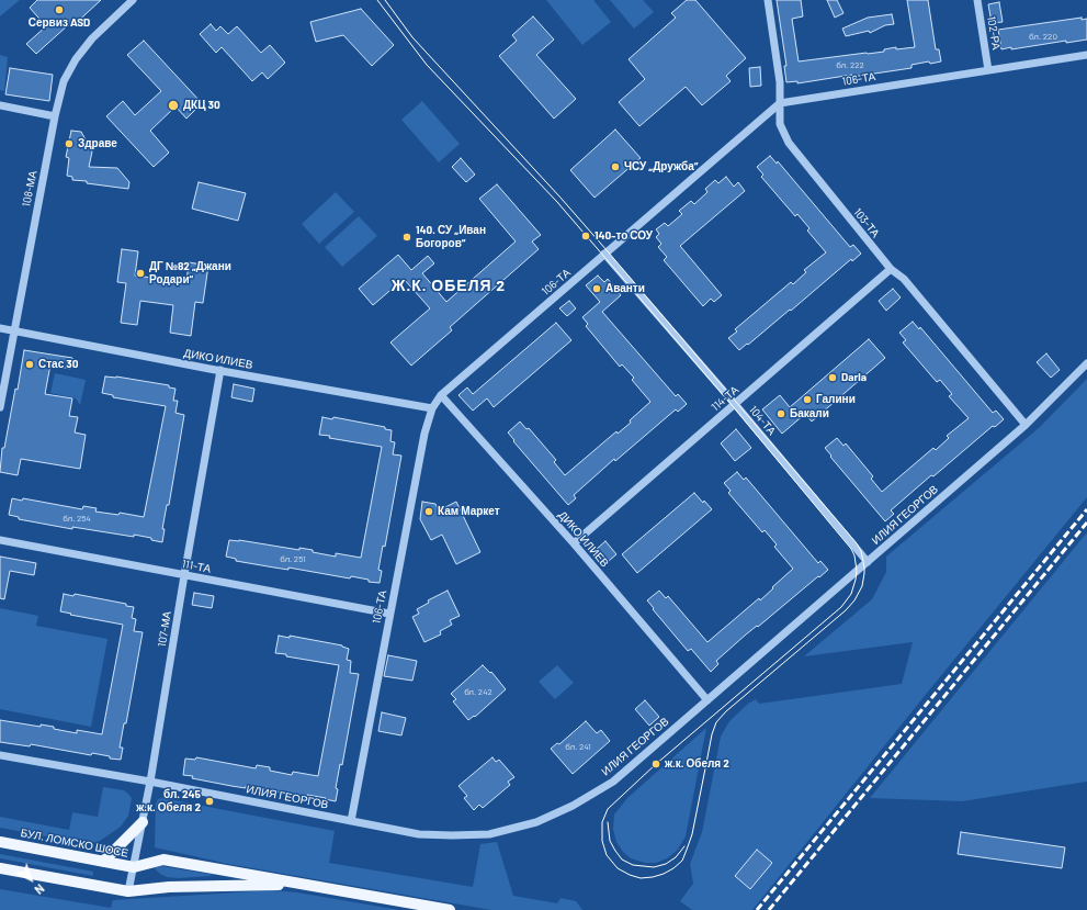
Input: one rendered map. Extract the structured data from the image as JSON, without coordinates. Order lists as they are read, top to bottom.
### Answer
{
  "streets": {
    "main road": ["БУЛ. ЛОМСКО ШОСЕ"],
    "street": [
      "102-РА",
      "106-ТА",
      "108-МА",
      "103-ТА",
      "ДИКО ИЛИЕВ",
      "114-ТА",
      "104-ТА",
      "ИЛИЯ ГЕОРГОВ",
      "111-ТА",
      "107-МА"
    ]
  },
  "crossings": [
    ["102-РА", "106-ТА"],
    ["106-ТА", "103-ТА"],
    ["106-ТА", "ДИКО ИЛИЕВ"],
    ["106-ТА", "104-ТА"],
    ["106-ТА", "ИЛИЯ ГЕОРГОВ"],
    ["106-ТА", "111-ТА"],
    ["108-МА", "ДИКО ИЛИЕВ"],
    ["103-ТА", "114-ТА"],
    ["103-ТА", "ИЛИЯ ГЕОРГОВ"],
    ["ДИКО ИЛИЕВ", "114-ТА"],
    ["ДИКО ИЛИЕВ", "ИЛИЯ ГЕОРГОВ"],
    ["ДИКО ИЛИЕВ", "107-МА"],
    ["114-ТА", "104-ТА"],
    ["104-ТА", "ИЛИЯ ГЕОРГОВ"],
    ["ИЛИЯ ГЕОРГОВ", "107-МА"],
    ["111-ТА", "107-МА"],
    ["107-МА", "БУЛ. ЛОМСКО ШОСЕ"]
  ],
  "districts": ["Ж.К. ОБЕЛЯ 2"],
  "places": [
    "Сервиз ASD",
    "ДКЦ 30",
    "Здраве",
    "ЧСУ „Дружба“",
    "140-то СОУ",
    "140. СУ „Иван Богоров“",
    "ДГ №82 „Джани Родари“",
    "Аванти",
    "Стас 30",
    "Darla",
    "Галини",
    "Бакали",
    "Кам Маркет",
    "ж.к. Обеля 2",
    "бл. 245 ж.к. Обеля 2"
  ],
  "house_numbers": [
    "бл. 220",
    "бл. 222",
    "бл. 254",
    "бл. 251",
    "бл. 242",
    "бл. 241"
  ],
  "north": "bottom right"
}
